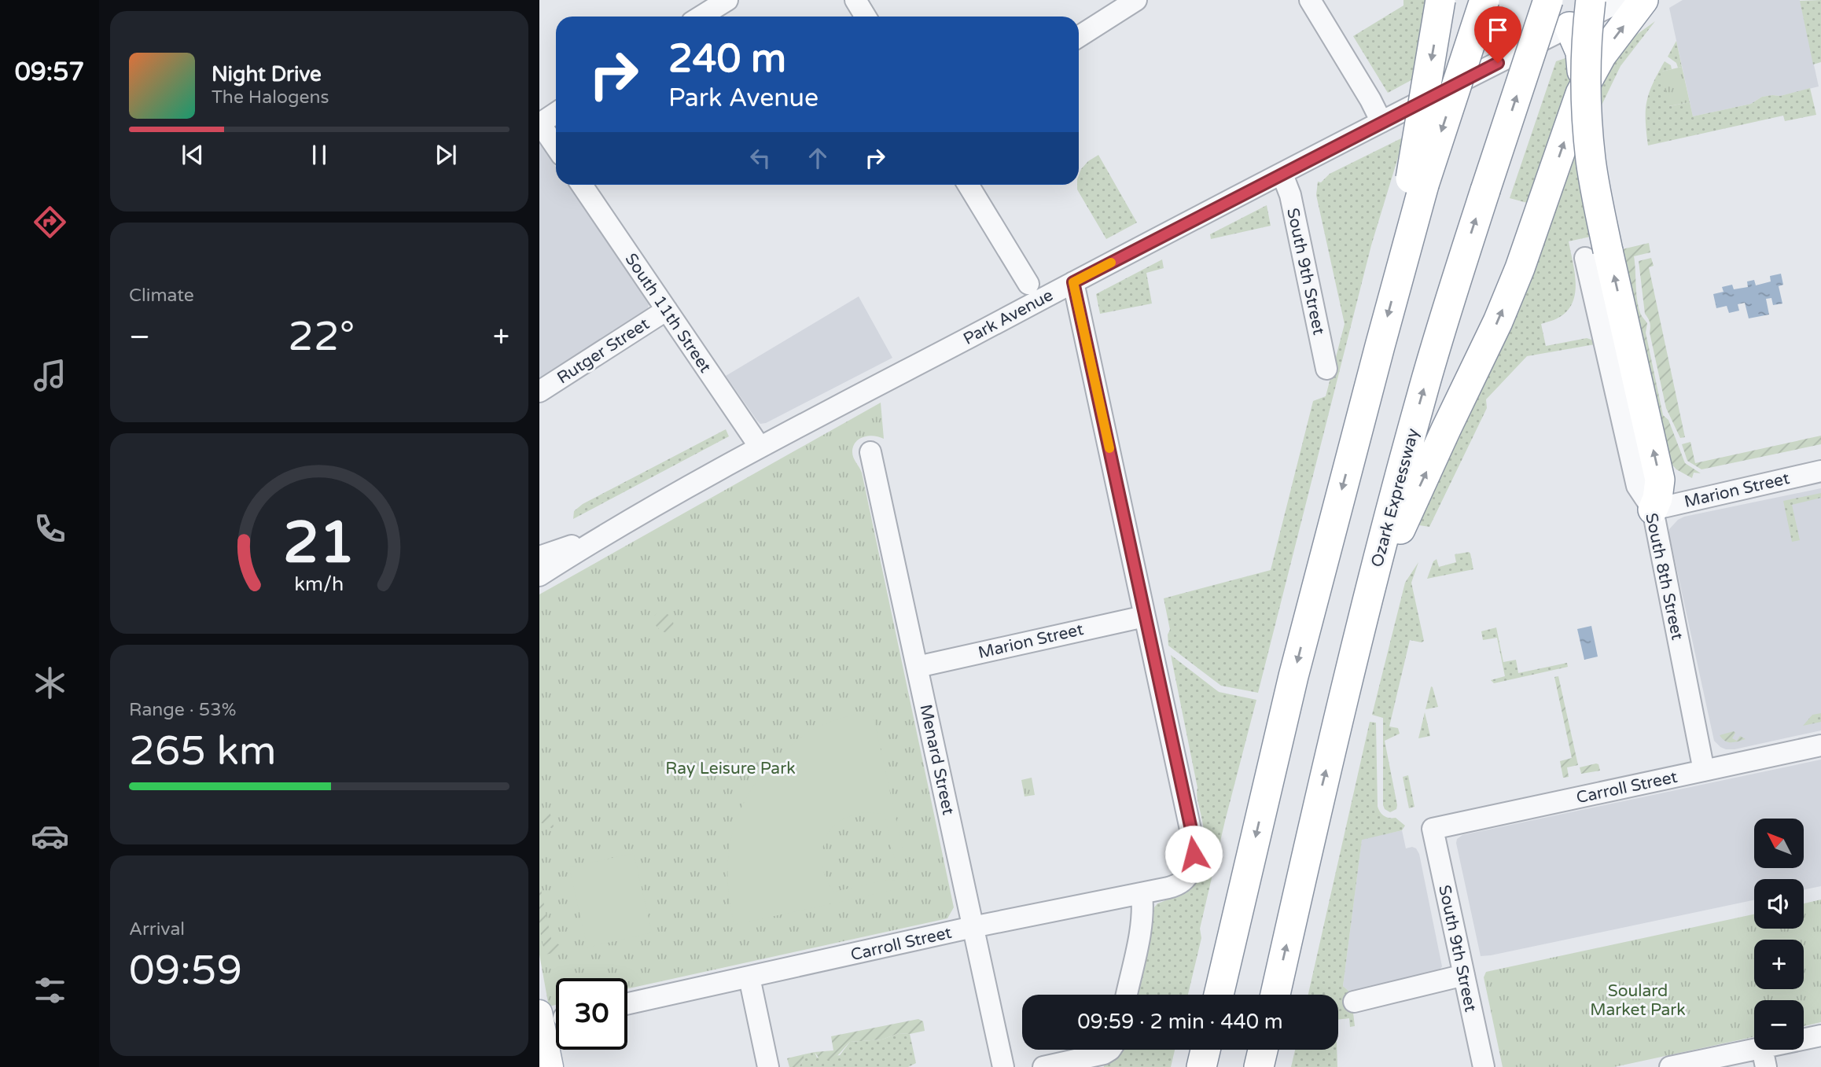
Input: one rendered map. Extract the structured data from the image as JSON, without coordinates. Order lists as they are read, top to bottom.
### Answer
{
  "streets": {
    "highway": ["Ozark Expressway"],
    "street": [
      "South 9th Street",
      "South 11th Street",
      "Park Avenue",
      "Rutger Street",
      "Marion Street",
      "South 8th Street",
      "Menard Street",
      "Carroll Street"
    ]
  },
  "crossings": [
    ["South 9th Street", "Park Avenue"],
    ["South 9th Street", "Carroll Street"],
    ["South 11th Street", "Park Avenue"],
    ["South 11th Street", "Rutger Street"],
    ["Marion Street", "South 8th Street"],
    ["Marion Street", "Menard Street"],
    ["Marion Street", "Carroll Street"],
    ["South 8th Street", "Carroll Street"],
    ["Menard Street", "Carroll Street"]
  ],
  "parks": ["Ray Leisure Park", "Soulard Market Park"],
  "north": "top left",
  "page": {
    "tabs": "09:57",
    "turn": ["240 m", "Park Avenue"],
    "song": ["Night Drive", "The Halogens"],
    "tile": [
      "Climate",
      ["Range · 53%", "265 km"],
      ["Arrival", "09:59"]
    ],
    "heat": ["−", "22°", "+"],
    "map_buttons": ["+", "−"],
    "limit": "30",
    "trip": "09:59 · 2 min · 440 m",
    "gauge": ["21", "km/h"]
  }
}
